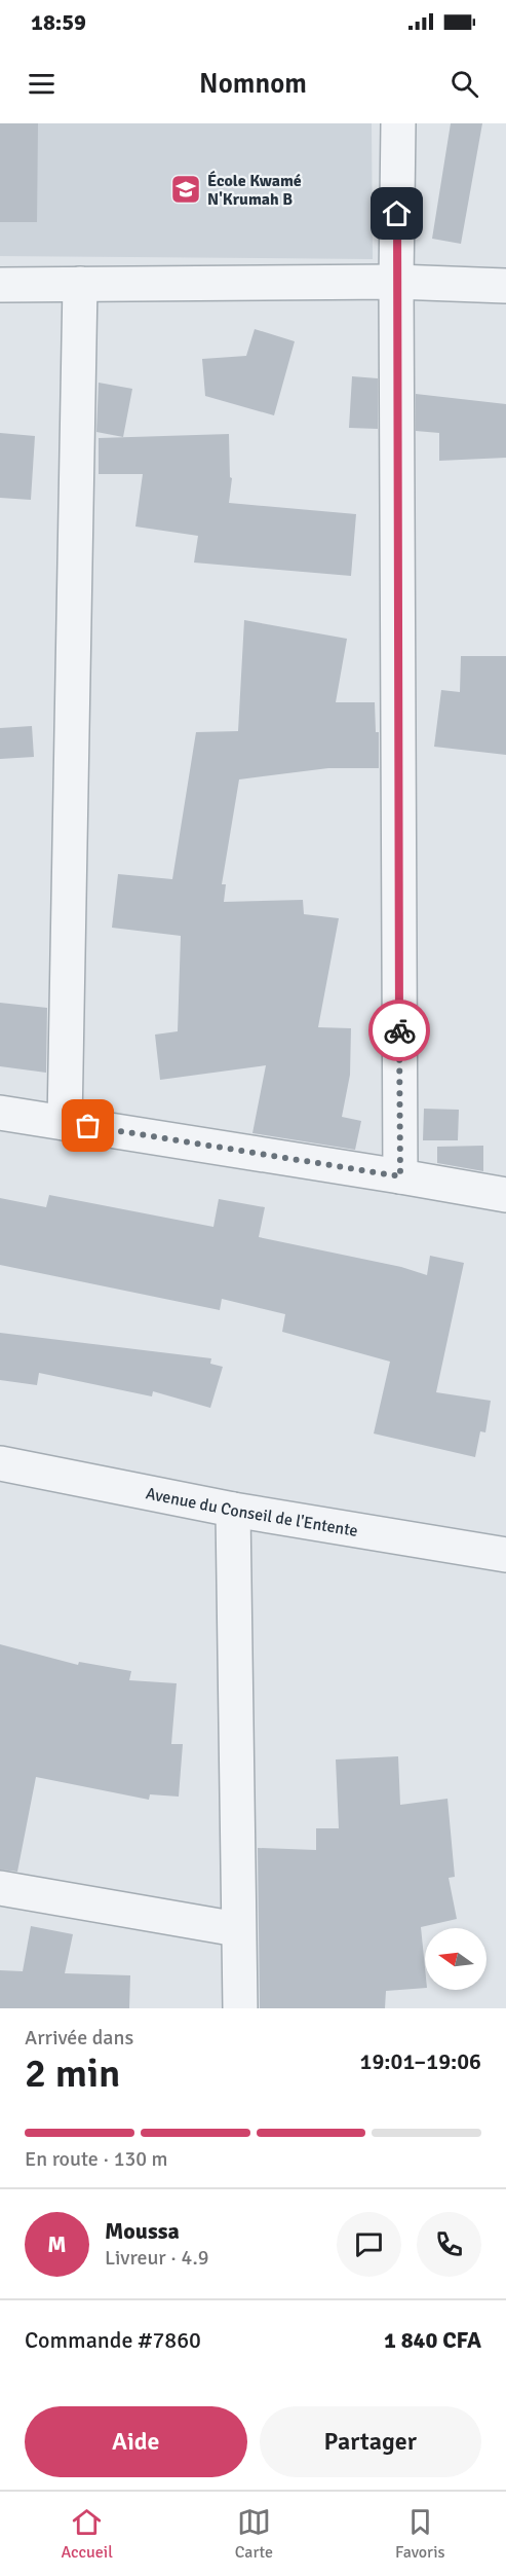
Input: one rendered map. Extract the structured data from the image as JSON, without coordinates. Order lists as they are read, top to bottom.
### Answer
{
  "streets": {
    "street": ["Avenue du Conseil de l'Entente"]
  },
  "places": {
    "school or university": ["École Kwamé N'Krumah B"]
  },
  "north": "left",
  "page": {
    "status": "18:59",
    "header": "Nomnom",
    "heading": ["2 min", "Arrivée dans", "19:01–19:06"],
    "panel": [
      "Moussa",
      "Livreur · 4.9",
      "Commande #7860",
      "1 840 CFA"
    ],
    "bar": "En route · 130 m",
    "round": "M",
    "buttons": ["Aide", "Partager"],
    "tabs": ["Accueil", "Carte", "Favoris"]
  }
}
